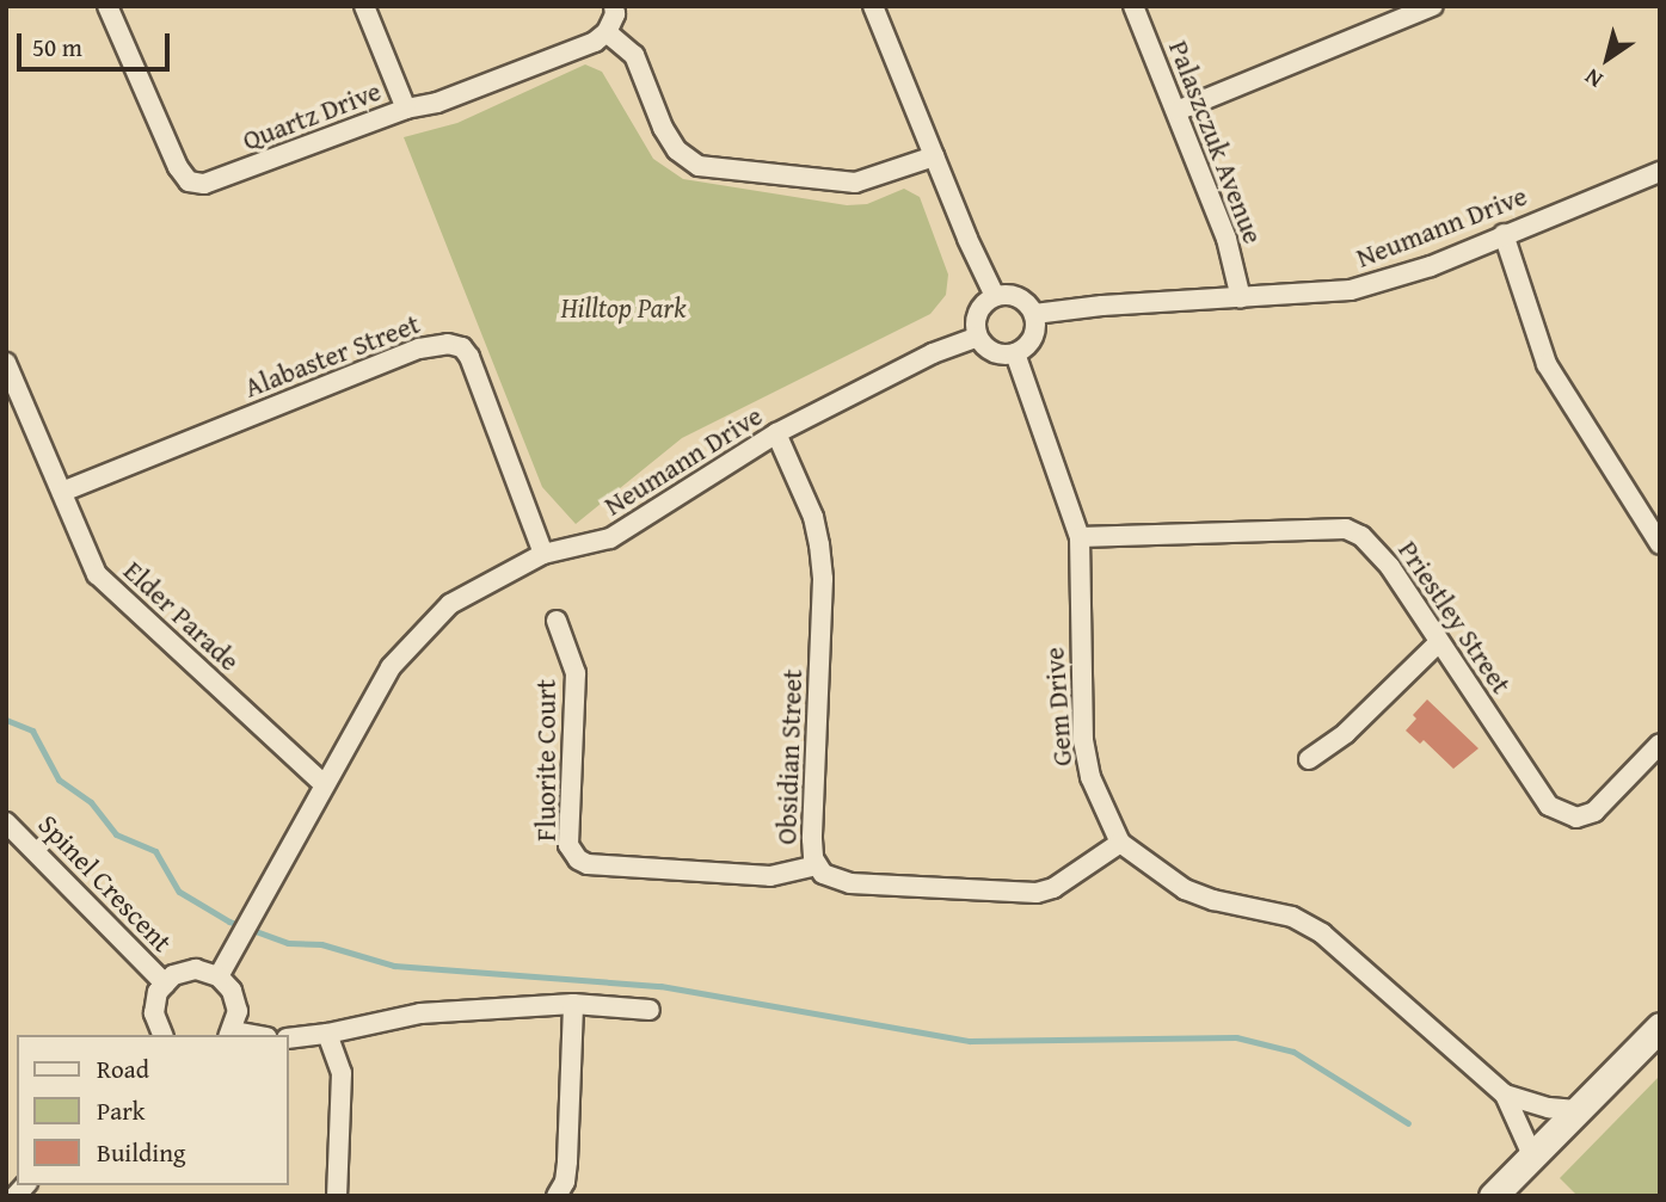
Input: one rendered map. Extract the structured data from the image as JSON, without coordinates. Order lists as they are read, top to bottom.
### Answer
{
  "streets": {
    "street": [
      "Quartz Drive",
      "Palaszczuk Avenue",
      "Neumann Drive",
      "Alabaster Street",
      "Elder Parade",
      "Priestley Street",
      "Gem Drive",
      "Obsidian Street",
      "Fluorite Court",
      "Spinel Crescent"
    ]
  },
  "crossings": [
    ["Palaszczuk Avenue", "Neumann Drive"],
    ["Neumann Drive", "Alabaster Street"],
    ["Neumann Drive", "Elder Parade"],
    ["Neumann Drive", "Gem Drive"],
    ["Neumann Drive", "Obsidian Street"],
    ["Alabaster Street", "Elder Parade"],
    ["Priestley Street", "Gem Drive"],
    ["Gem Drive", "Obsidian Street"],
    ["Obsidian Street", "Fluorite Court"]
  ],
  "parks": ["Hilltop Park"],
  "legend": ["Road", "Park", "Building"],
  "scale_bar": "50 m",
  "north": "bottom left"
}
